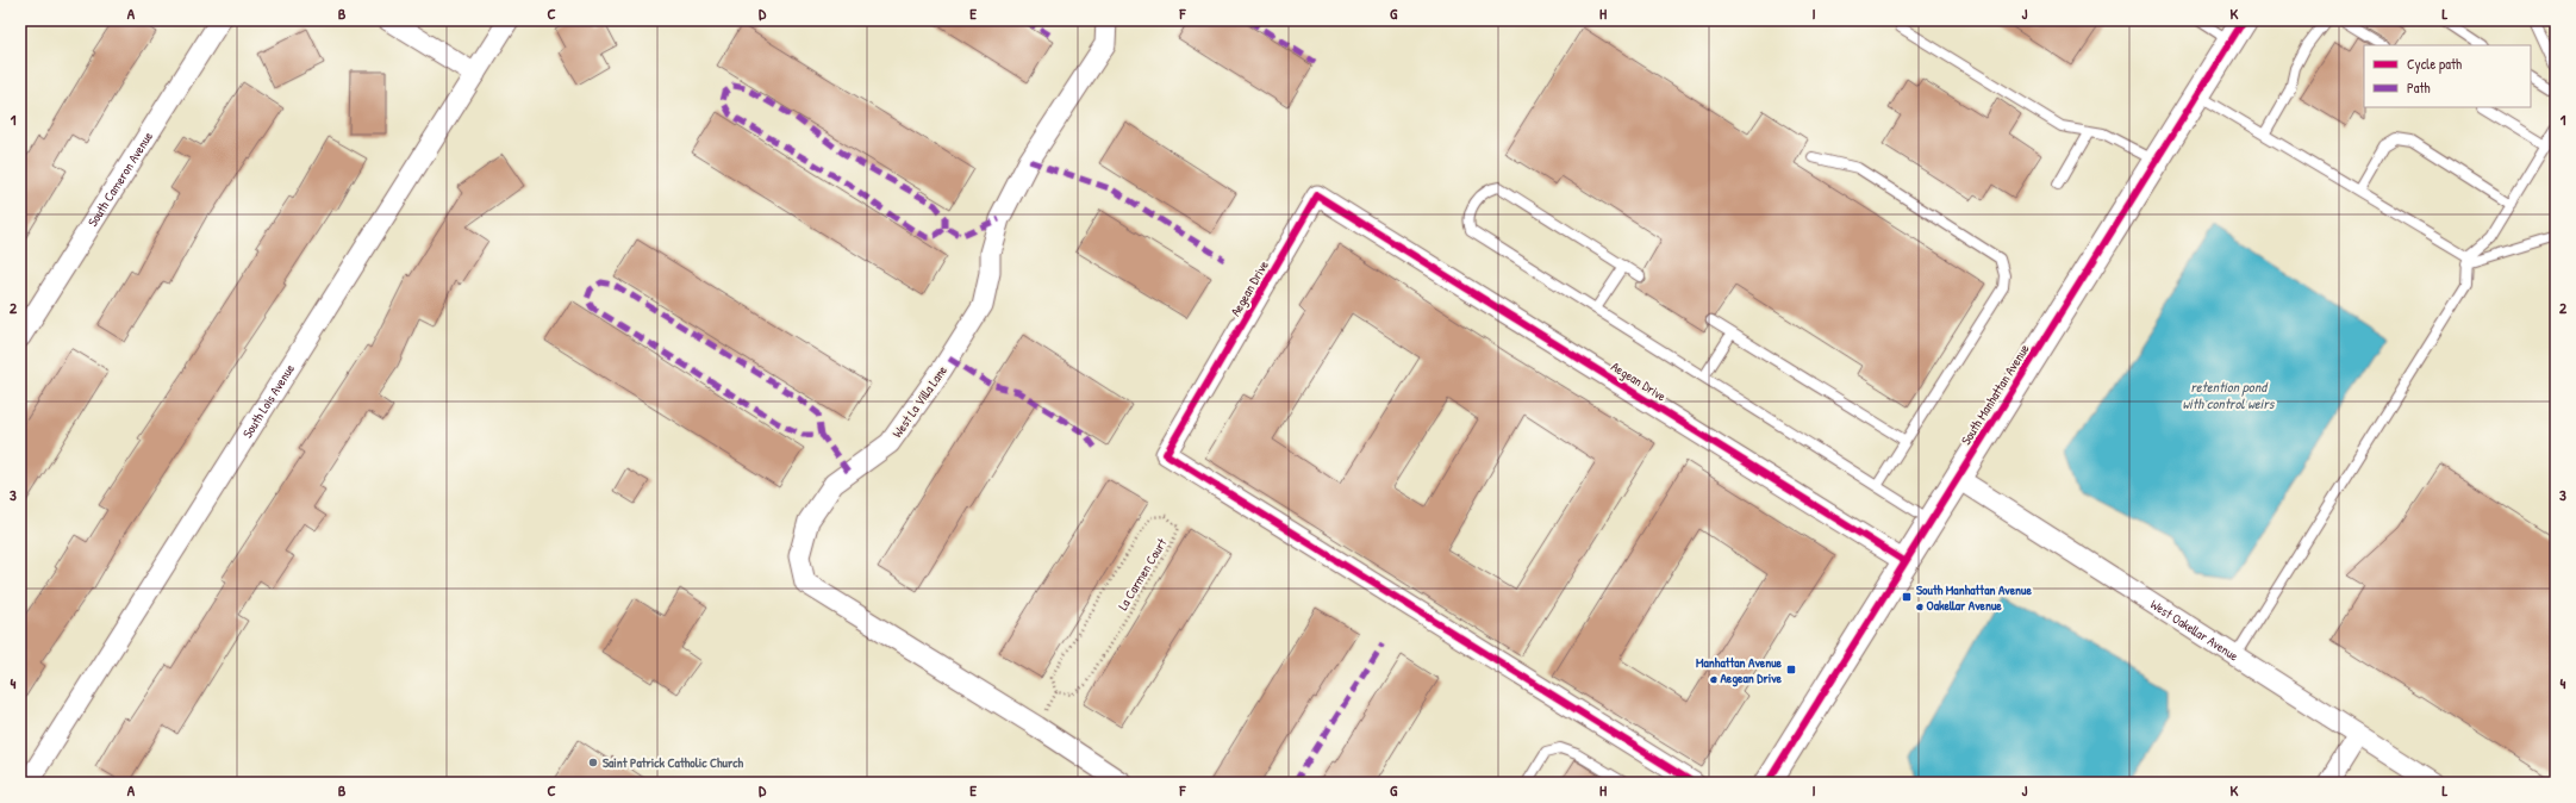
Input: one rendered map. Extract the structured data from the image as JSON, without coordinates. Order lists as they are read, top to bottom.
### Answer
{
  "streets": {
    "main road": ["South Manhattan Avenue"],
    "street": [
      "South Cameron Avenue",
      "Aegean Drive",
      "South Lois Avenue",
      "West La Villa Lane",
      "West Oakellar Avenue"
    ],
    "path": ["La Carmen Court"]
  },
  "crossings": [
    ["Aegean Drive", "South Manhattan Avenue"],
    ["South Manhattan Avenue", "West Oakellar Avenue"]
  ],
  "water": ["retention pond with control weirs"],
  "places": {
    "transit": ["South Manhattan Avenue @ Oakellar Avenue", "Manhattan Avenue @ Aegean Drive"],
    "other": ["Saint Patrick Catholic Church"]
  },
  "legend": ["Cycle path", "Path"],
  "grid": {
    "columns": [
      "A",
      "B",
      "C",
      "D",
      "E",
      "F",
      "G",
      "H",
      "I",
      "J",
      "K",
      "L"
    ],
    "rows": [
      "1",
      "2",
      "3",
      "4"
    ]
  }
}
